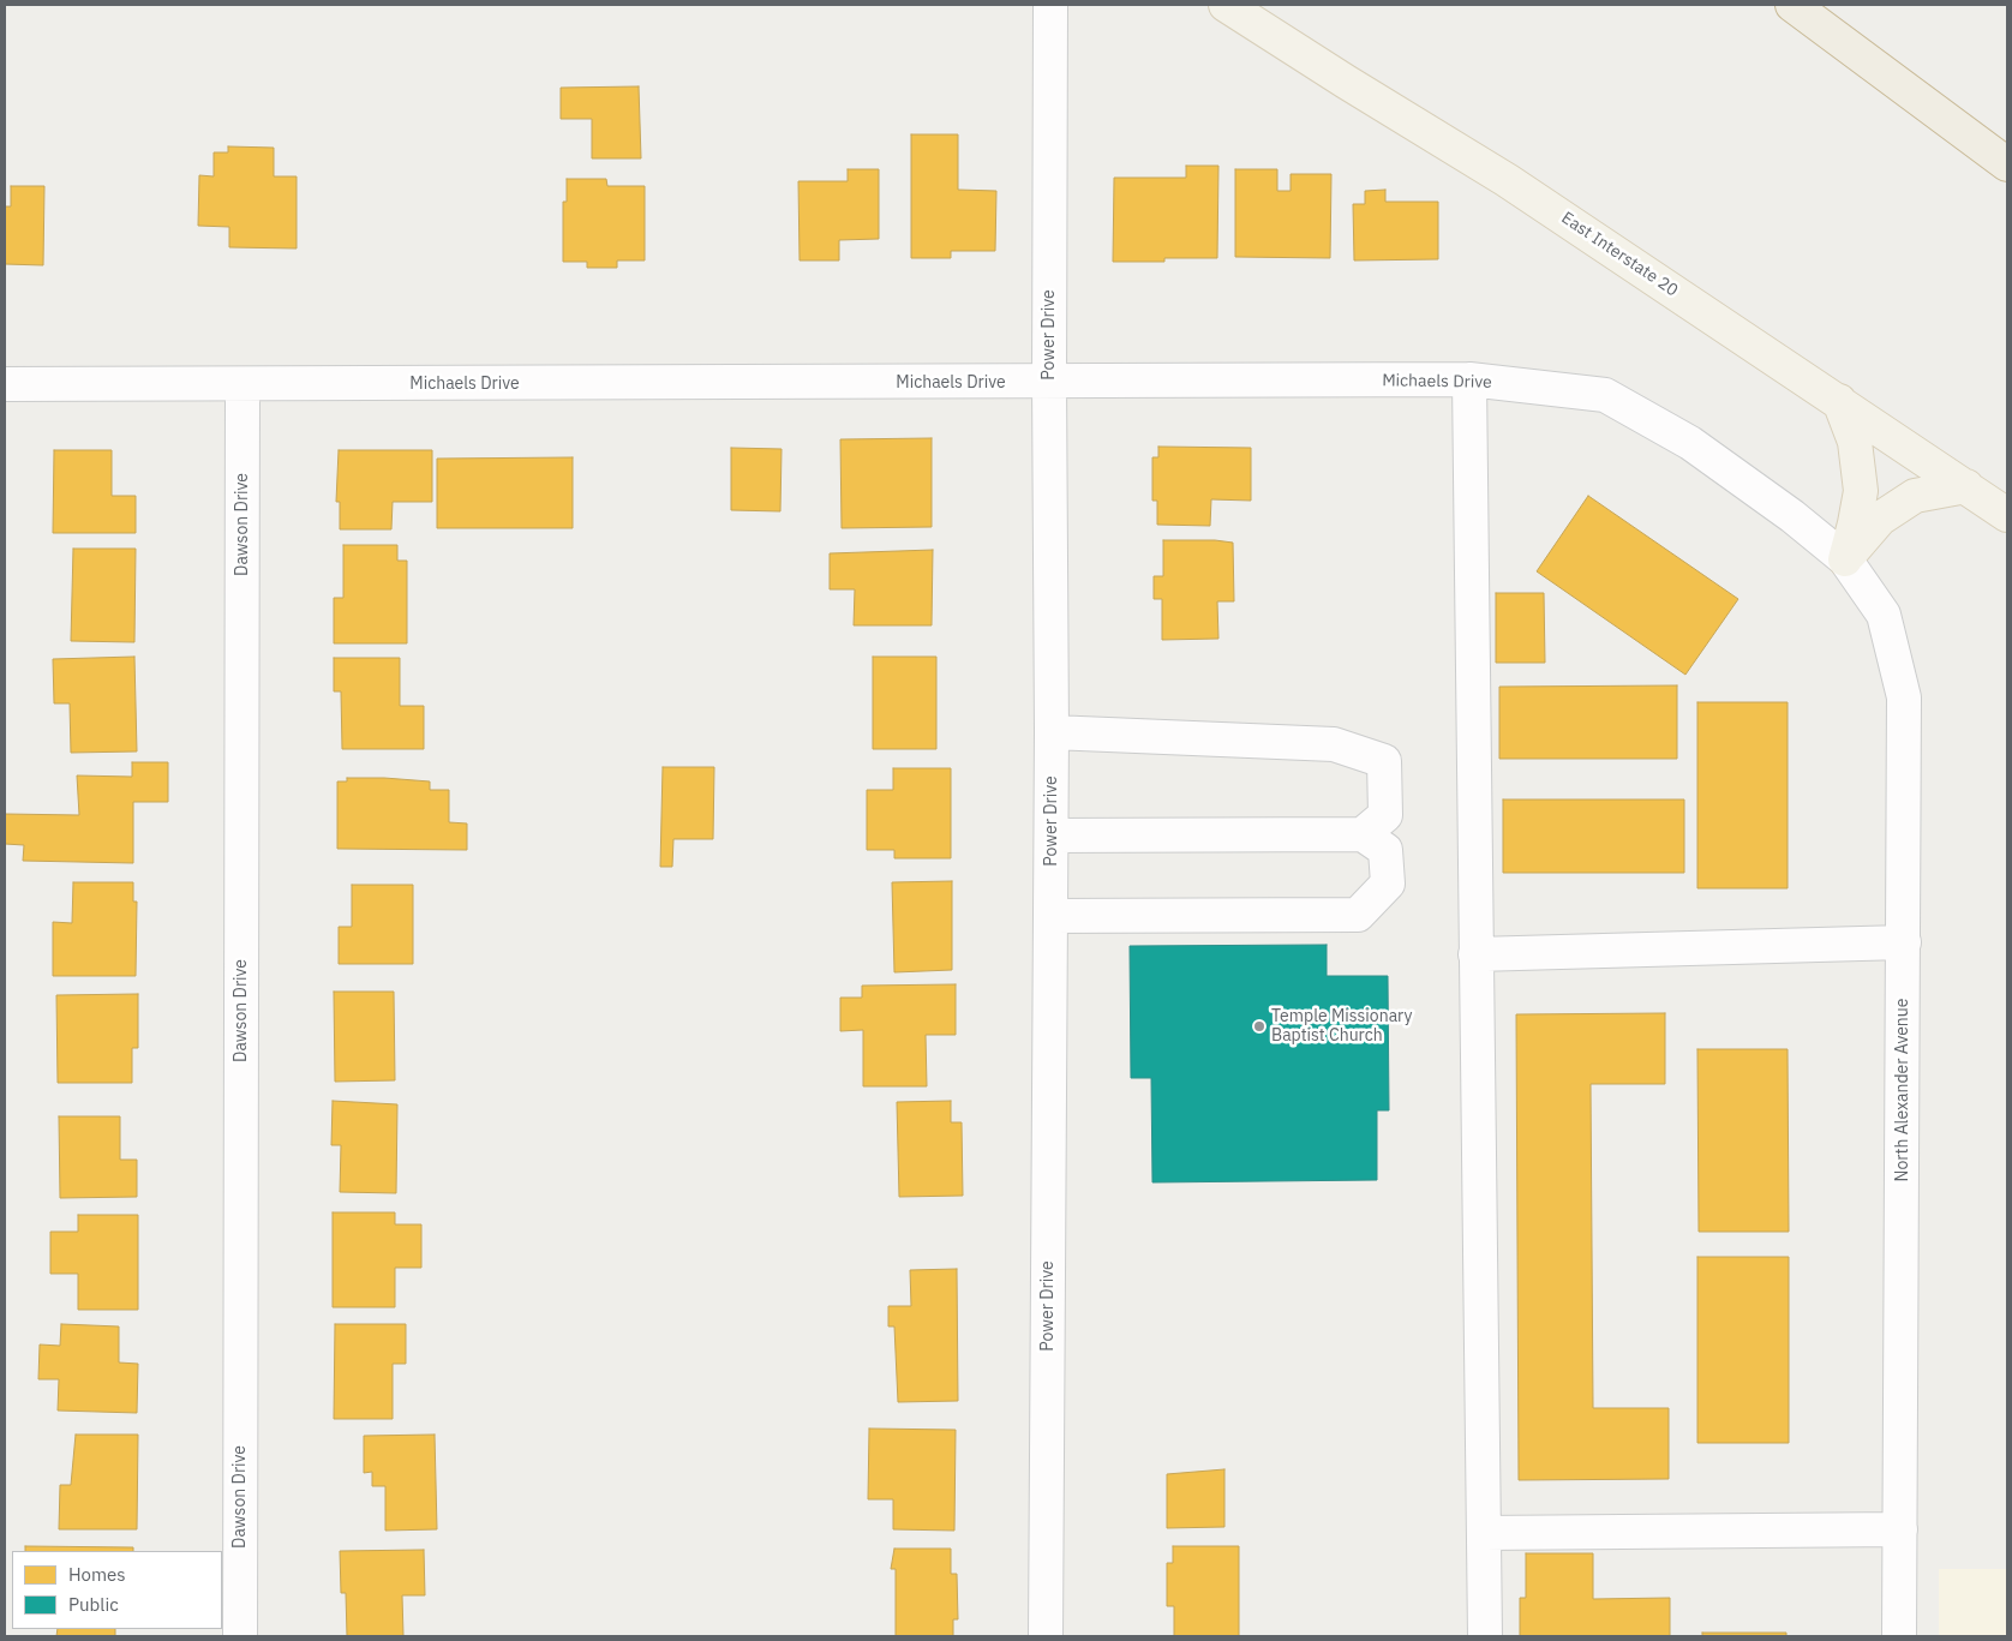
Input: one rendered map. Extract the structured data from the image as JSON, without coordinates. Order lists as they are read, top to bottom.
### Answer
{
  "streets": {
    "main road": ["East Interstate 20"],
    "street": [
      "Power Drive",
      "Michaels Drive",
      "Dawson Drive",
      "North Alexander Avenue"
    ]
  },
  "crossings": [
    ["Power Drive", "Michaels Drive"],
    ["Michaels Drive", "Dawson Drive"],
    ["Michaels Drive", "North Alexander Avenue"]
  ],
  "places": ["Temple Missionary Baptist Church"],
  "legend": ["Homes", "Public"]
}
